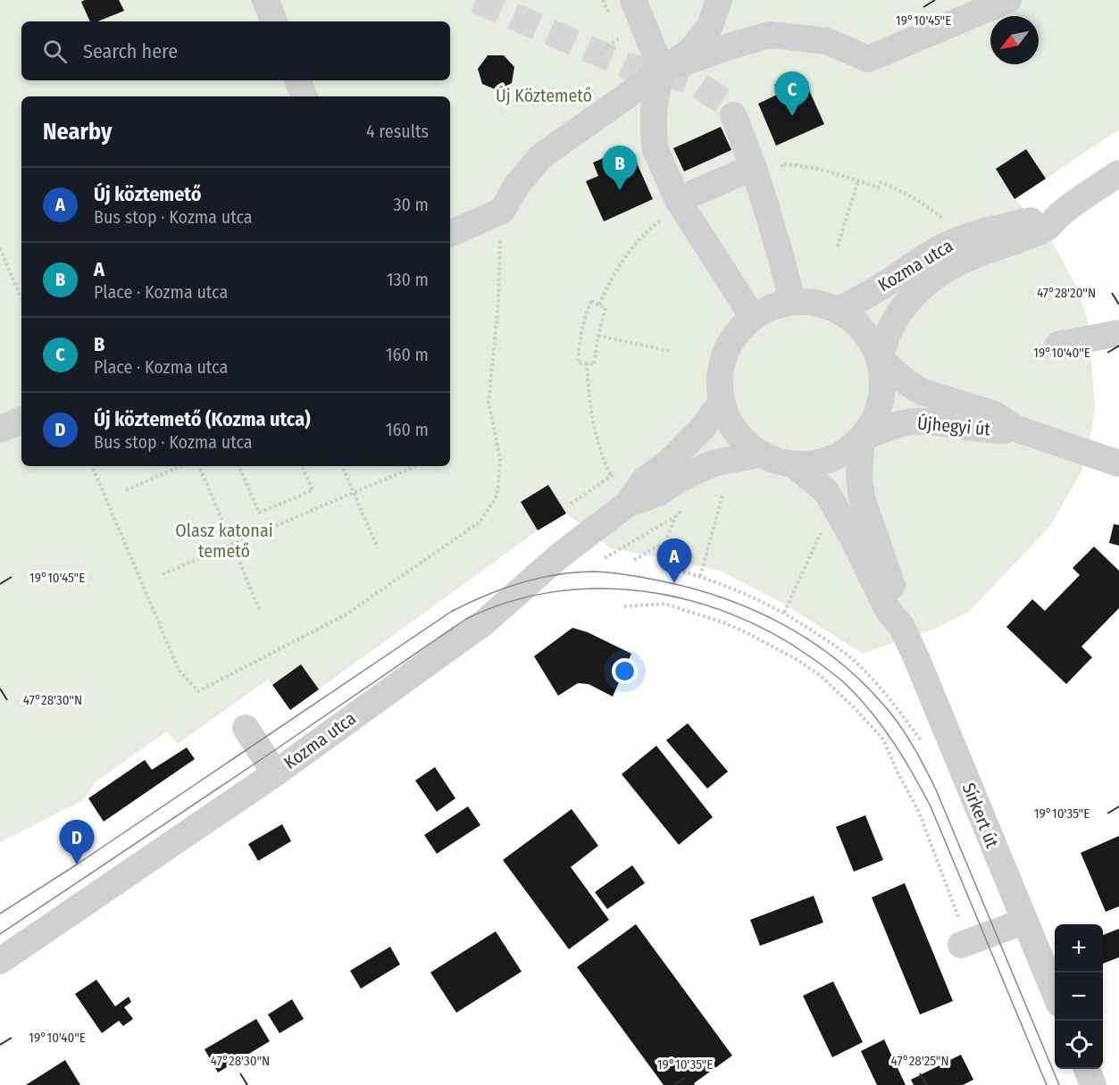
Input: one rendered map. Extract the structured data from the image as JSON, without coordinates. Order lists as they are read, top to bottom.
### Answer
{
  "streets": {
    "street": ["Kozma utca", "Újhegyi út", "Sírkert út"]
  },
  "crossings": [
    ["Kozma utca", "Újhegyi út"],
    ["Kozma utca", "Sírkert út"],
    ["Újhegyi út", "Sírkert út"]
  ],
  "parks": ["Új Köztemető", "Olasz katonai temető"],
  "north": "bottom left",
  "page": {
    "search": "Search here",
    "pins": [
      "C",
      "B",
      "A",
      "D"
    ],
    "heading": ["Nearby", "4 results"],
    "list": [
      {
        "mark": "A",
        "name": "Új köztemető",
        "note": "Bus stop · Kozma utca",
        "value": "30 m"
      },
      {
        "mark": "B",
        "name": "A",
        "note": "Place · Kozma utca",
        "value": "130 m"
      },
      {
        "mark": "C",
        "name": "B",
        "note": "Place · Kozma utca",
        "value": "160 m"
      },
      {
        "mark": "D",
        "name": "Új köztemető (Kozma utca)",
        "note": "Bus stop · Kozma utca",
        "value": "160 m"
      }
    ],
    "map_buttons": ["+", "−"]
  },
  "coordinates": [
    "19°10'45\"E",
    "47°28'20\"N",
    "19°10'40\"E",
    "47°28'30\"N",
    "19°10'35\"E",
    "47°28'25\"N"
  ]
}
